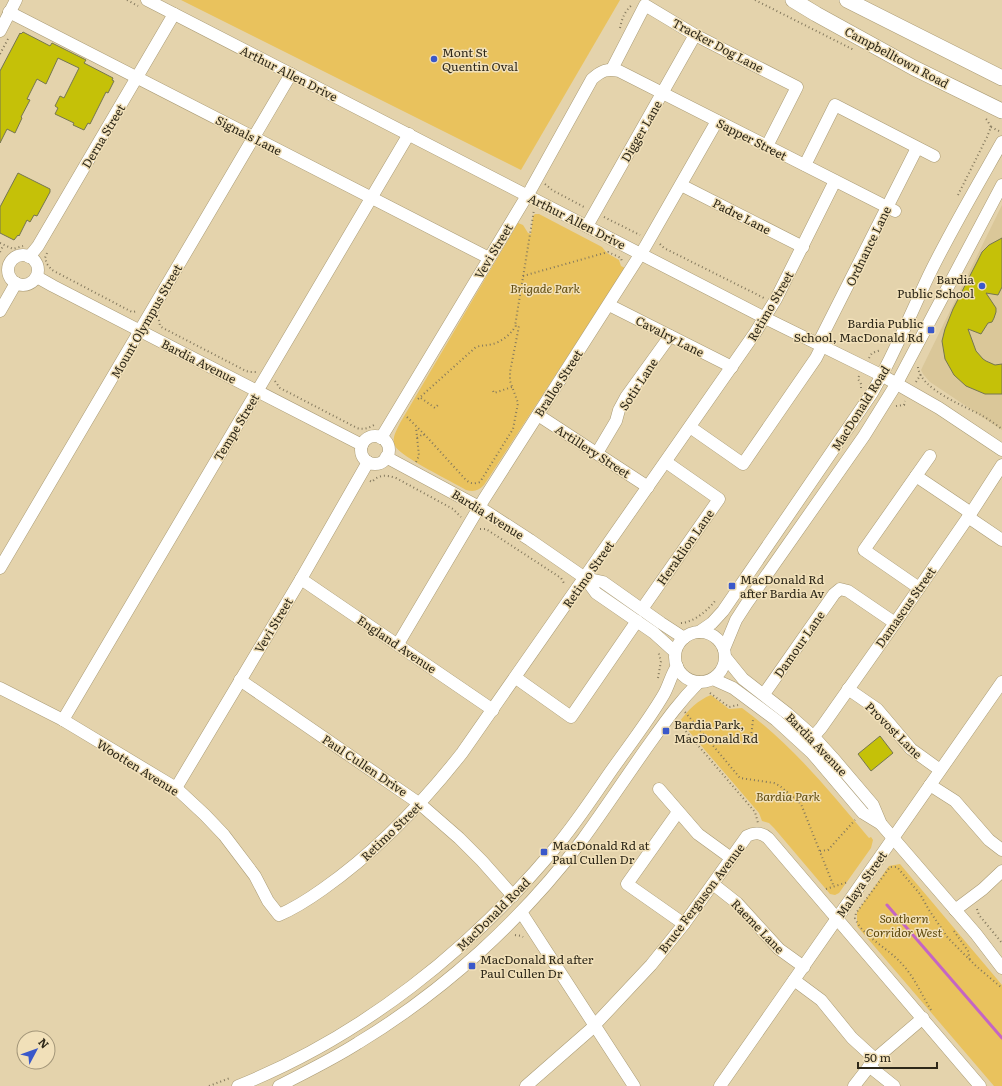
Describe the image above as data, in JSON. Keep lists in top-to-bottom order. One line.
{"streets":{"main road":["Campbelltown Road"],"street":["Tracker Dog Lane","Arthur Allen Drive","Digger Lane","Signals Lane","Derna Street","Sapper Street","Padre Lane","Ordnance Lane","Vevi Street","Retimo Street","Mount Olympus Street","Cavalry Lane","Bardia Avenue","Brallos Street","Sotir Lane","MacDonald Road","Tempe Street","Artillery Street","Heraklion Lane","Damascus Street","England Avenue","Damour Lane","Provost Lane","Paul Cullen Drive","Wootten Avenue","Malaya Street","Bruce Ferguson Avenue","Raeme Lane"]},"crossings":[["Tracker Dog Lane","Digger Lane"],["Tracker Dog Lane","Sapper Street"],["Tracker Dog Lane","Vevi Street"],["Arthur Allen Drive","Digger Lane"],["Arthur Allen Drive","Derna Street"],["Arthur Allen Drive","Ordnance Lane"],["Arthur Allen Drive","Vevi Street"],["Arthur Allen Drive","Retimo Street"],["Arthur Allen Drive","Mount Olympus Street"],["Arthur Allen Drive","Brallos Street"],["Arthur Allen Drive","MacDonald Road"],["Arthur Allen Drive","Tempe Street"],["Digger Lane","Sapper Street"],["Signals Lane","Derna Street"],["Signals Lane","Vevi Street"],["Signals Lane","Mount Olympus Street"],["Signals Lane","Tempe Street"],["Derna Street","Bardia Avenue"],["Sapper Street","Ordnance Lane"],["Sapper Street","Vevi Street"],["Sapper Street","Retimo Street"],["Sapper Street","Brallos Street"],["Padre Lane","Retimo Street"],["Padre Lane","Brallos Street"],["Ordnance Lane","Retimo Street"],["Vevi Street","Bardia Avenue"],["Vevi Street","England Avenue"],["Vevi Street","Paul Cullen Drive"],["Vevi Street","Wootten Avenue"],["Retimo Street","Cavalry Lane"],["Retimo Street","Bardia Avenue"],["Retimo Street","Artillery Street"],["Retimo Street","Heraklion Lane"],["Retimo Street","England Avenue"],["Retimo Street","Paul Cullen Drive"],["Retimo Street","Wootten Avenue"],["Mount Olympus Street","Bardia Avenue"],["Cavalry Lane","Brallos Street"],["Cavalry Lane","Sotir Lane"],["Bardia Avenue","Brallos Street"],["Bardia Avenue","MacDonald Road"],["Bardia Avenue","Tempe Street"],["Bardia Avenue","Heraklion Lane"],["Bardia Avenue","Damascus Street"],["Bardia Avenue","Damour Lane"],["Bardia Avenue","Malaya Street"],["Brallos Street","Artillery Street"],["Brallos Street","England Avenue"],["Sotir Lane","Artillery Street"],["MacDonald Road","Paul Cullen Drive"],["Tempe Street","Wootten Avenue"],["Damascus Street","Damour Lane"],["Damascus Street","Provost Lane"],["Provost Lane","Malaya Street"],["Malaya Street","Bruce Ferguson Avenue"],["Malaya Street","Raeme Lane"],["Bruce Ferguson Avenue","Raeme Lane"]],"parks":["Brigade Park","Bardia Park","Southern Corridor West"],"places":{"other":["Mont St Quentin Oval","Bardia Public School"],"transit":["Bardia Public School, MacDonald Rd","MacDonald Rd after Bardia Av","Bardia Park, MacDonald Rd","MacDonald Rd at Paul Cullen Dr","MacDonald Rd after Paul Cullen Dr"]},"scale_bar":"50 m","north":"top right"}
